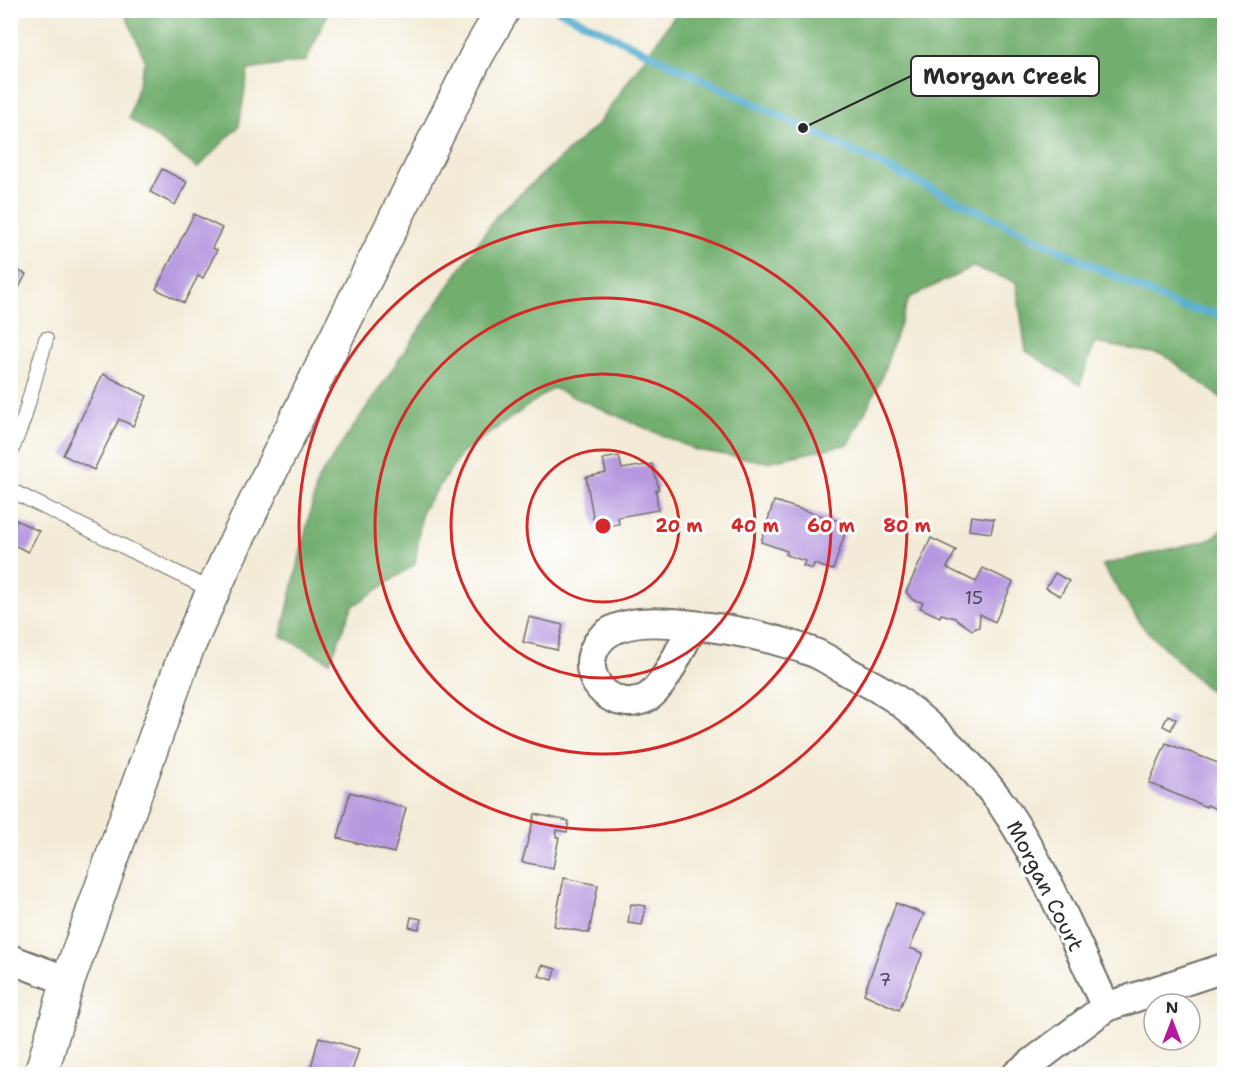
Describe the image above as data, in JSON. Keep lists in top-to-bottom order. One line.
{"streets":{"street":["Morgan Court"]},"places":["Morgan Creek"],"house_numbers":["15","7"],"north":"top","rings":["20 m","40 m","60 m","80 m"]}
